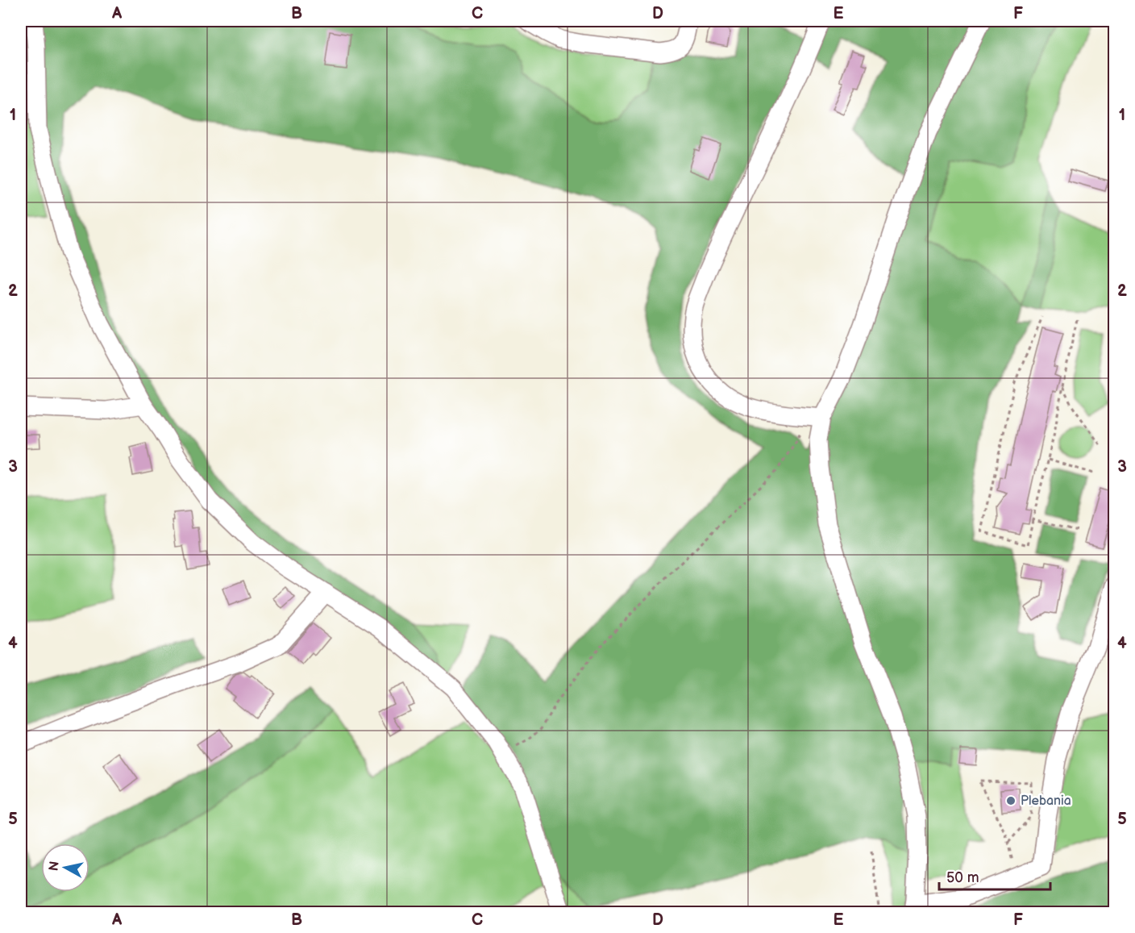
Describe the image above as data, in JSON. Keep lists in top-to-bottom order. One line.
{"places":["Plebania"],"scale_bar":"50 m","north":"left","grid":{"columns":["A","B","C","D","E","F"],"rows":["1","2","3","4","5"]}}
